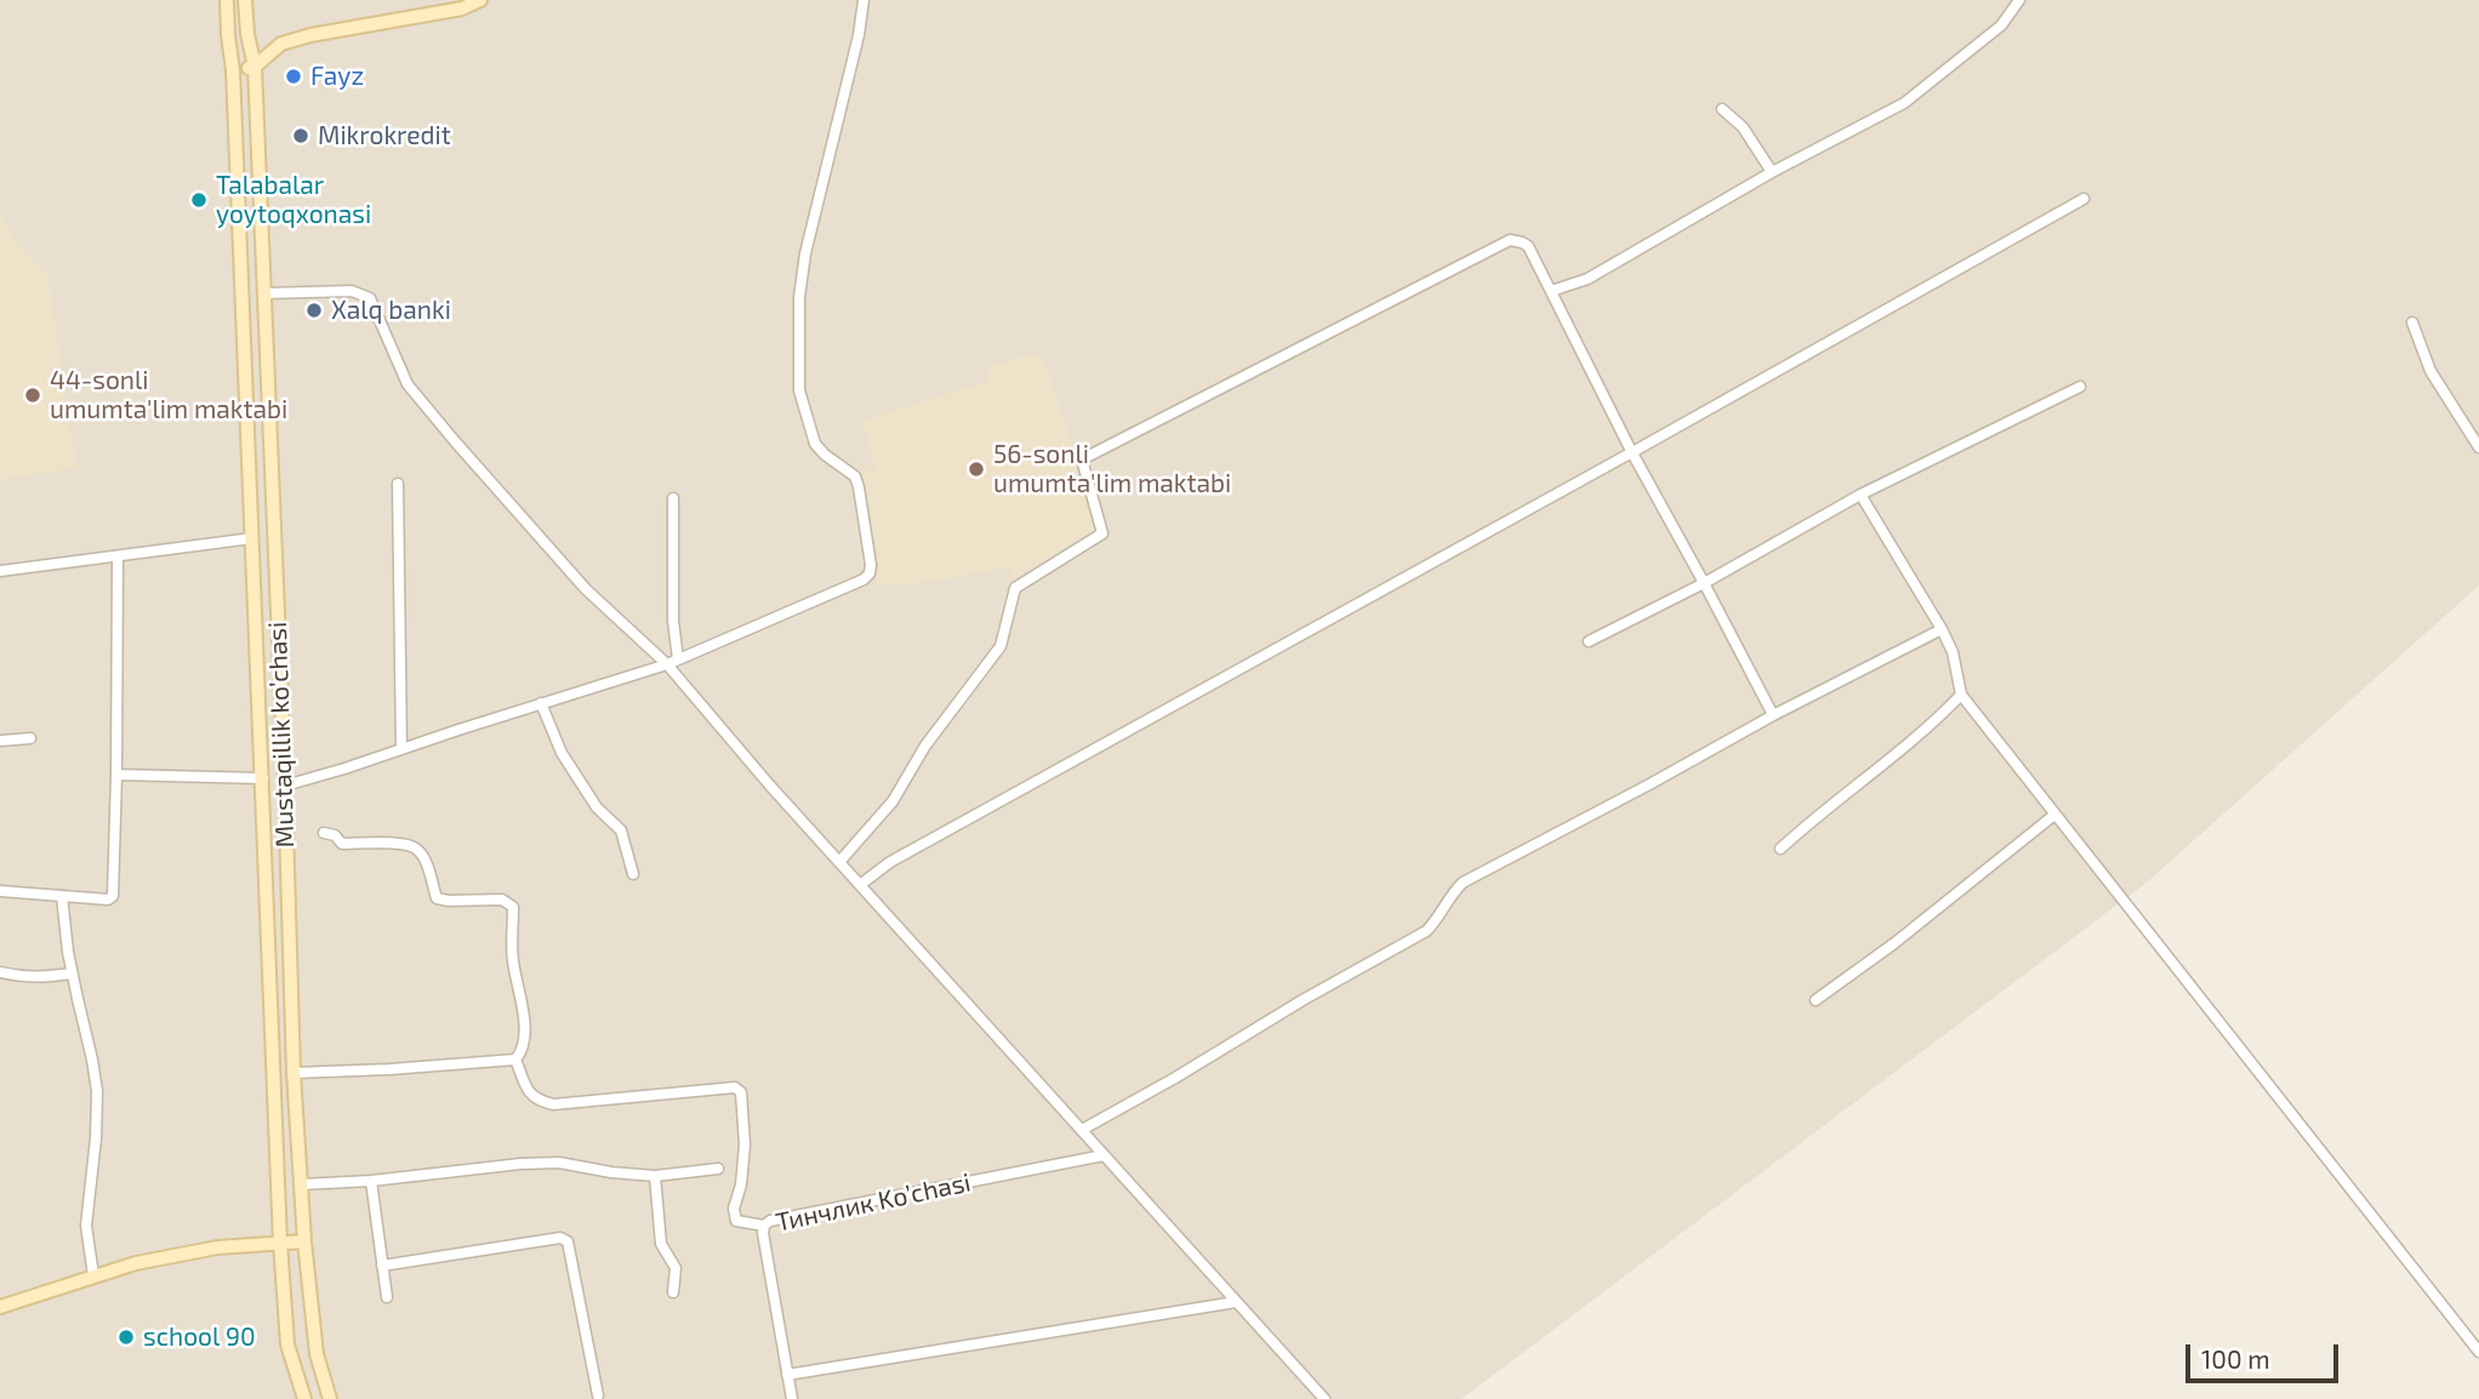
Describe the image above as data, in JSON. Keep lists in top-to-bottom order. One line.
{"streets":{"main road":["Mustaqillik ko’chasi"],"street":["Тинчлик Ko’chasi"]},"places":["Fayz","Mikrokredit","Talabalar yoytoqxonasi","Xalq banki","44-sonli umumta'lim maktabi","56-sonli umumta'lim maktabi","school 90"],"scale_bar":"100 m"}
